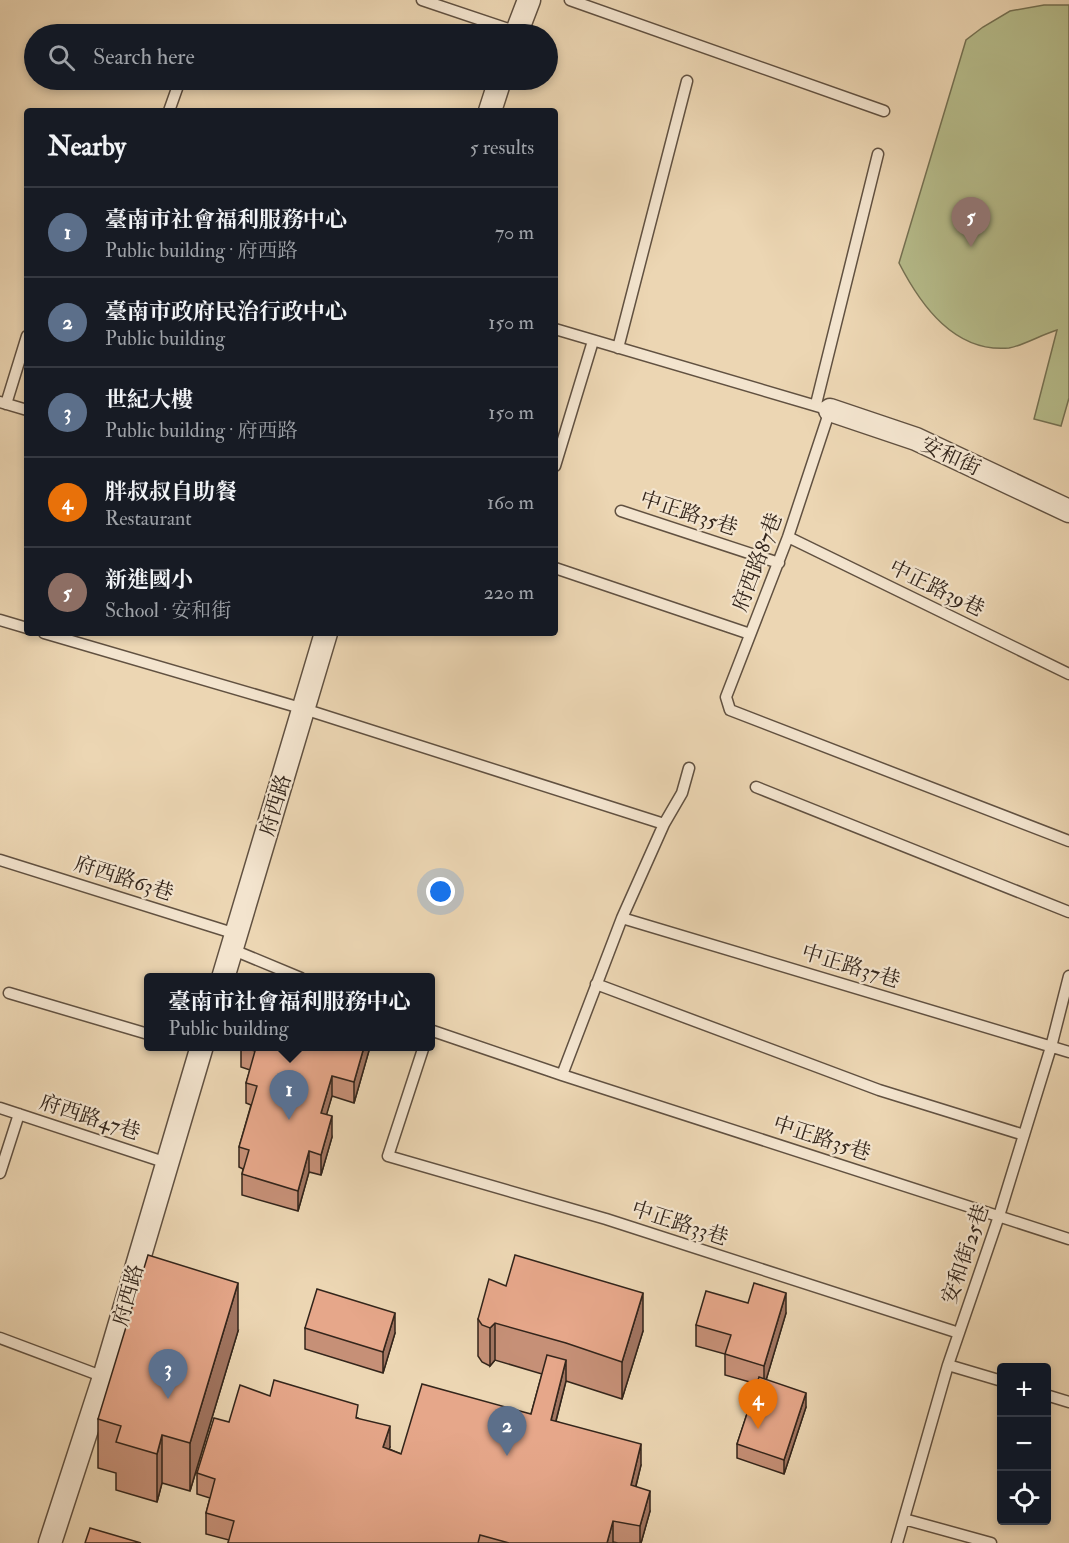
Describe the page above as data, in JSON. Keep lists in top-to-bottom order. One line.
{"streets":{"street":["安和街","府西路"],"lane":["中正路35巷","府西路87巷","中正路39巷","府西路63巷","中正路37巷","府西路47巷","中正路33巷","安和街25巷"]},"crossings":[["安和街","府西路87巷"],["中正路35巷","府西路87巷"],["中正路35巷","安和街25巷"],["府西路87巷","中正路39巷"],["府西路","府西路63巷"],["府西路","府西路47巷"],["中正路37巷","安和街25巷"],["中正路33巷","安和街25巷"]],"page":{"search":"Search here","heading":["Nearby","5 results"],"list":[{"mark":"1","name":"臺南市社會福利服務中心","note":"Public building · 府西路","value":"70 m"},{"mark":"2","name":"臺南市政府民治行政中心","note":"Public building","value":"150 m"},{"mark":"3","name":"世紀大樓","note":"Public building · 府西路","value":"150 m"},{"mark":"4","name":"胖叔叔自助餐","note":"Restaurant","value":"160 m"},{"mark":"5","name":"新進國小","note":"School · 安和街","value":"220 m"}],"pins":["5","1","3","4","2"],"popup":["臺南市社會福利服務中心","Public building"],"map_buttons":["+","−"]}}
